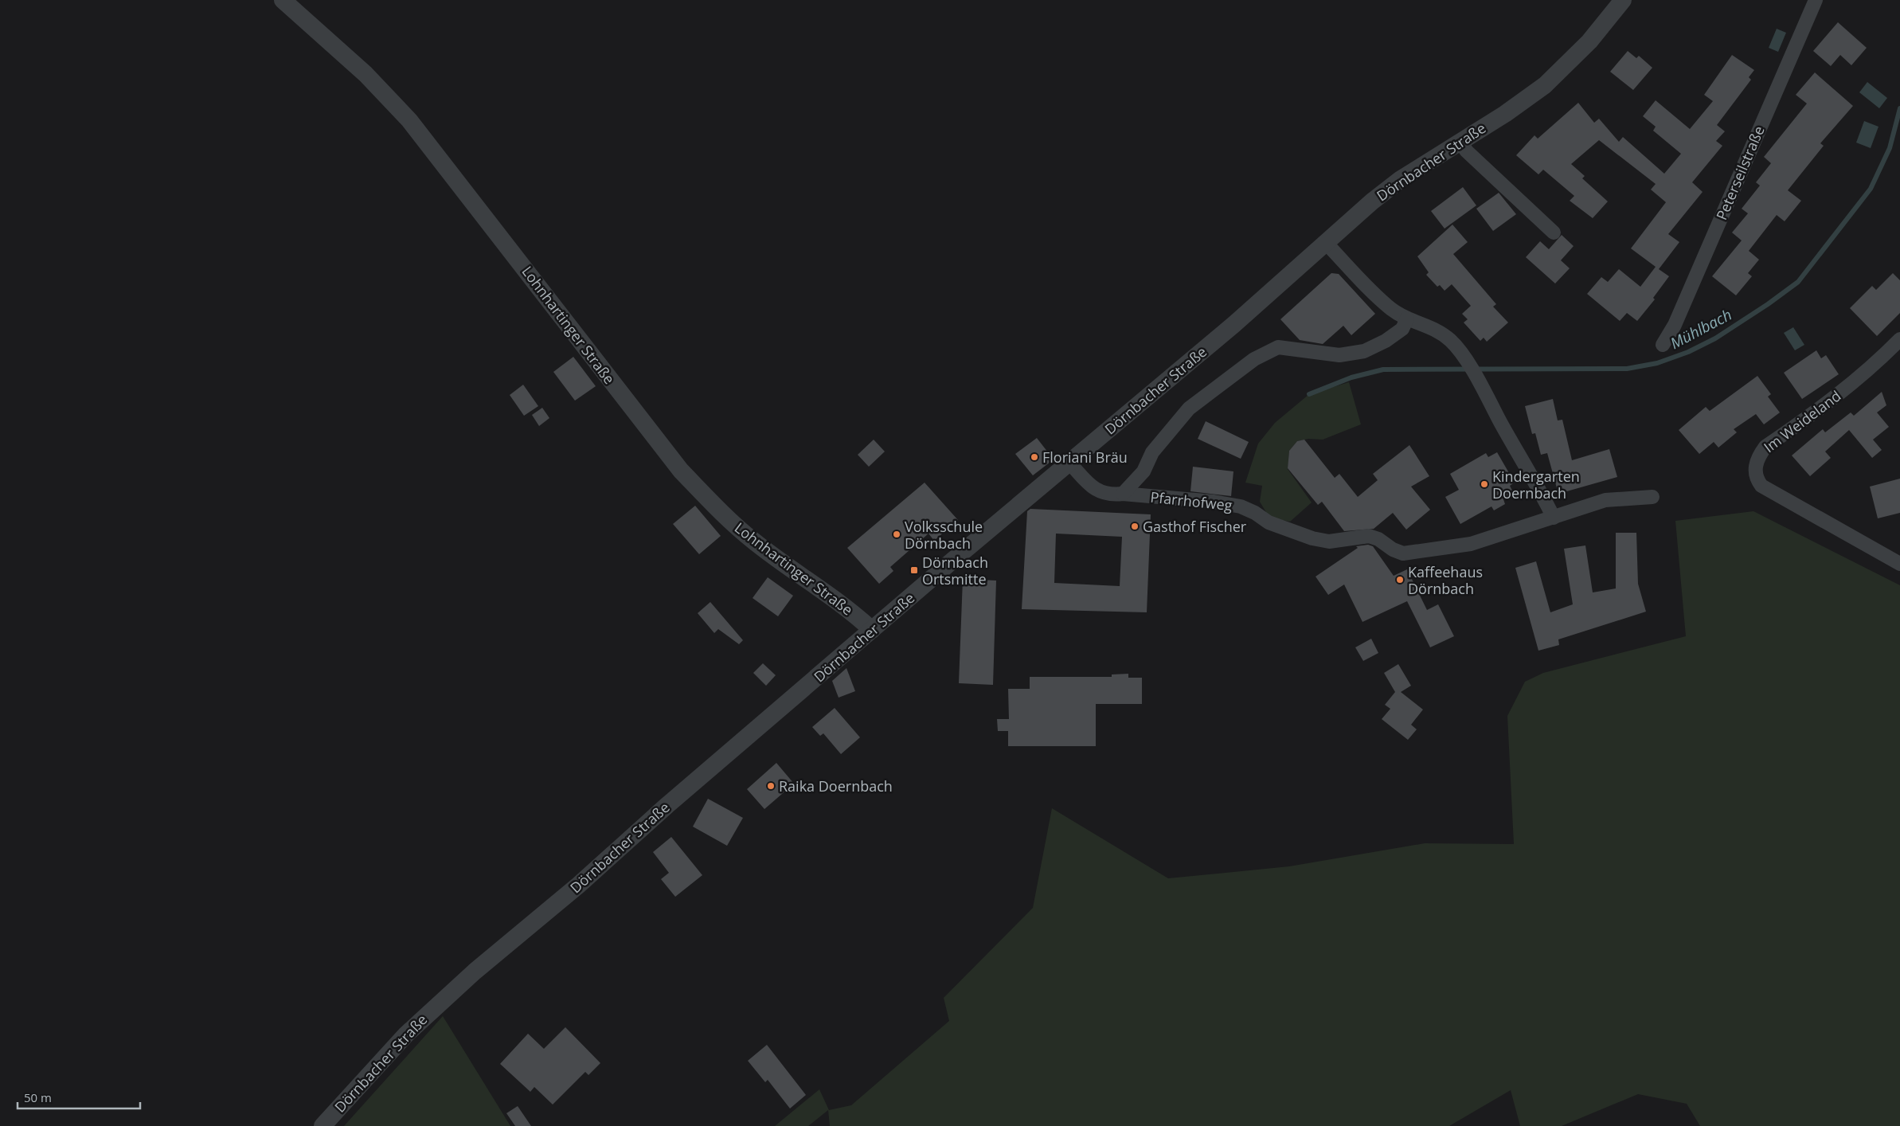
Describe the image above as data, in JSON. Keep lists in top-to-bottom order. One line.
{"streets":{"street":["Dörnbacher Straße","Peterseilstraße","Lohnhartinger Straße","Im Weideland","Pfarrhofweg"]},"crossings":[["Dörnbacher Straße","Lohnhartinger Straße"],["Dörnbacher Straße","Pfarrhofweg"]],"water":["Mühlbach"],"places":{"other":["Floriani Bräu","Kindergarten Doernbach","Gasthof Fischer","Volksschule Dörnbach","Kaffeehaus Dörnbach","Raika Doernbach"],"transit":["Dörnbach Ortsmitte"]},"scale_bar":"50 m"}
